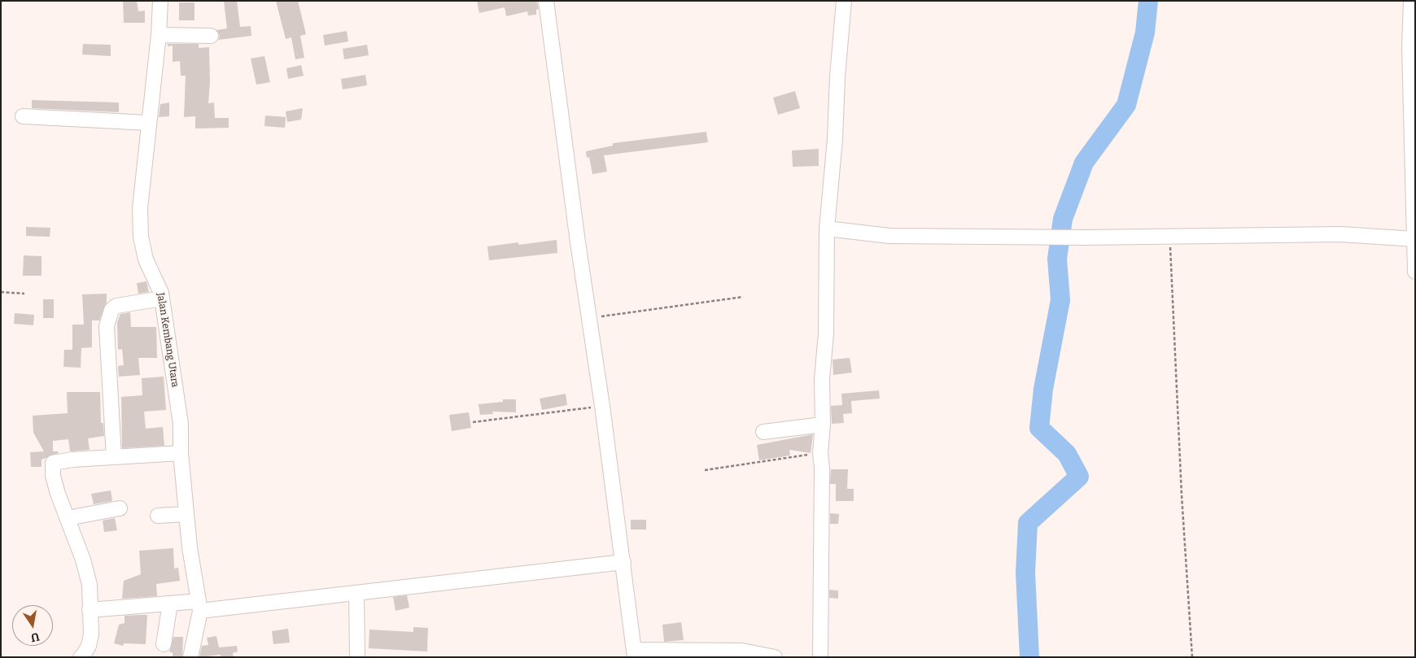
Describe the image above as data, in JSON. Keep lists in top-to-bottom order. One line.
{"streets":{"street":["Jalan Kembang Utara"]},"north":"bottom"}
